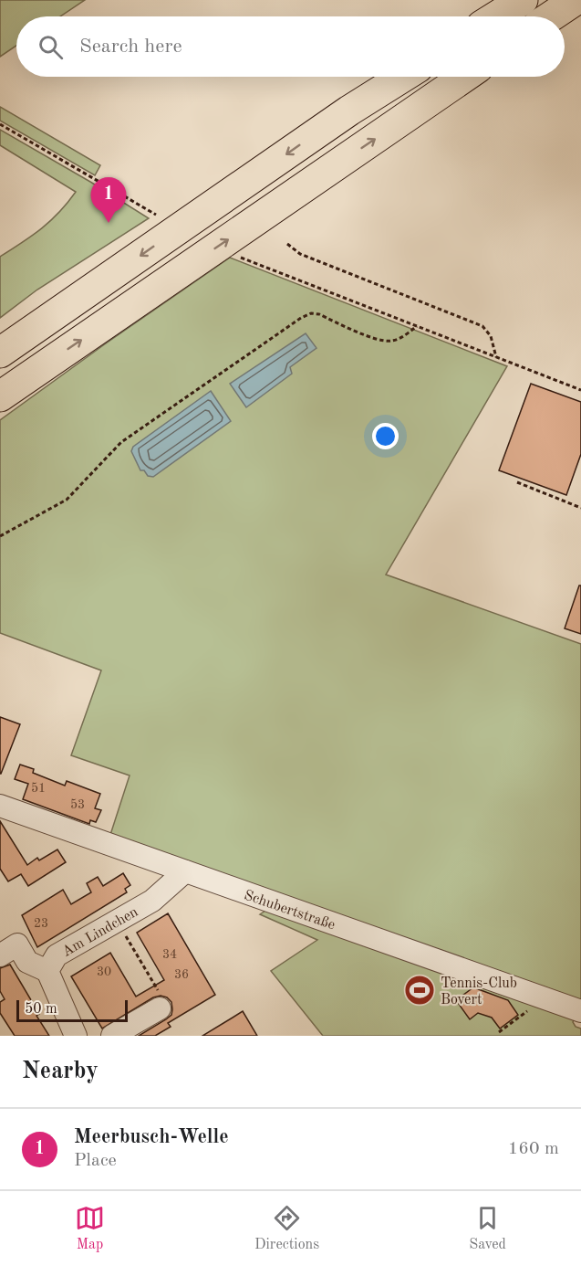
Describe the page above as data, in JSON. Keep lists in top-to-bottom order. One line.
{"streets":{"street":["Schubertstraße","Am Lindchen"]},"crossings":[["Schubertstraße","Am Lindchen"]],"places":{"sports":["Tennis-Club Bovert"]},"house_numbers":["51","53","23","34","30","36"],"scale_bar":"50 m","page":{"search":"Search here","pins":"1","scale":"50 m","heading":"Nearby","list":[{"mark":"1","name":"Meerbusch-Welle","note":"Place","value":"160 m"}],"nav":["Map","Directions","Saved"]}}
